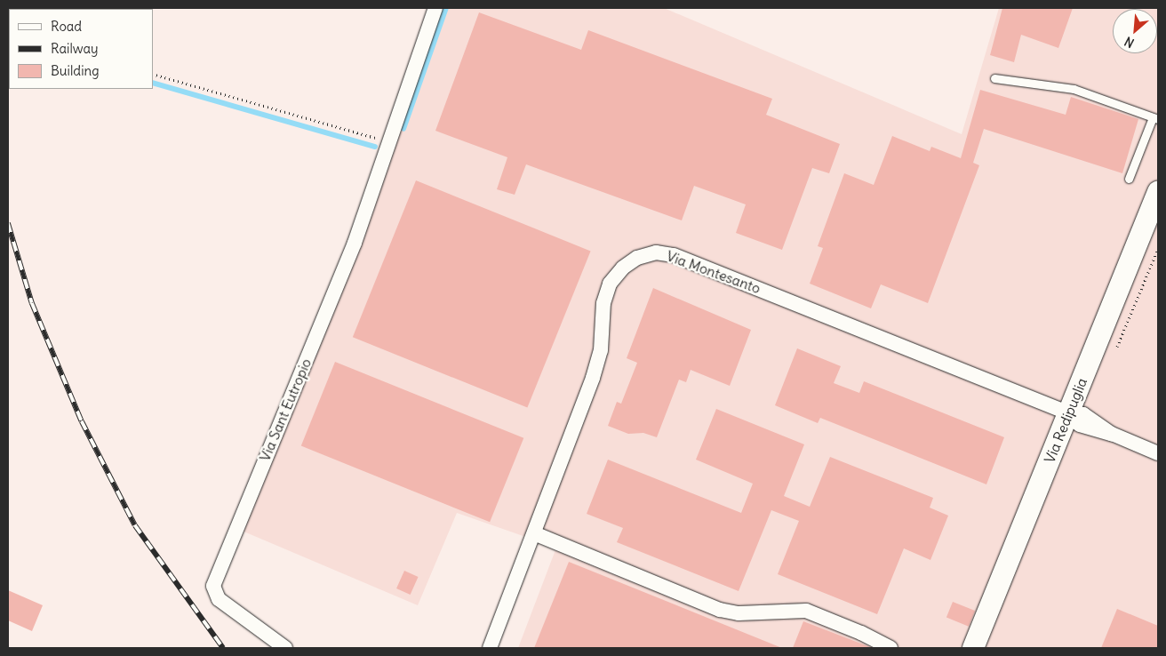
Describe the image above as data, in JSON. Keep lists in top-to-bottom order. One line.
{"streets":{"street":["Via Montesanto","Via Sant Eutropio","Via Redipuglia"]},"crossings":[["Via Montesanto","Via Redipuglia"]],"legend":["Road","Railway","Building"],"north":"bottom left"}
